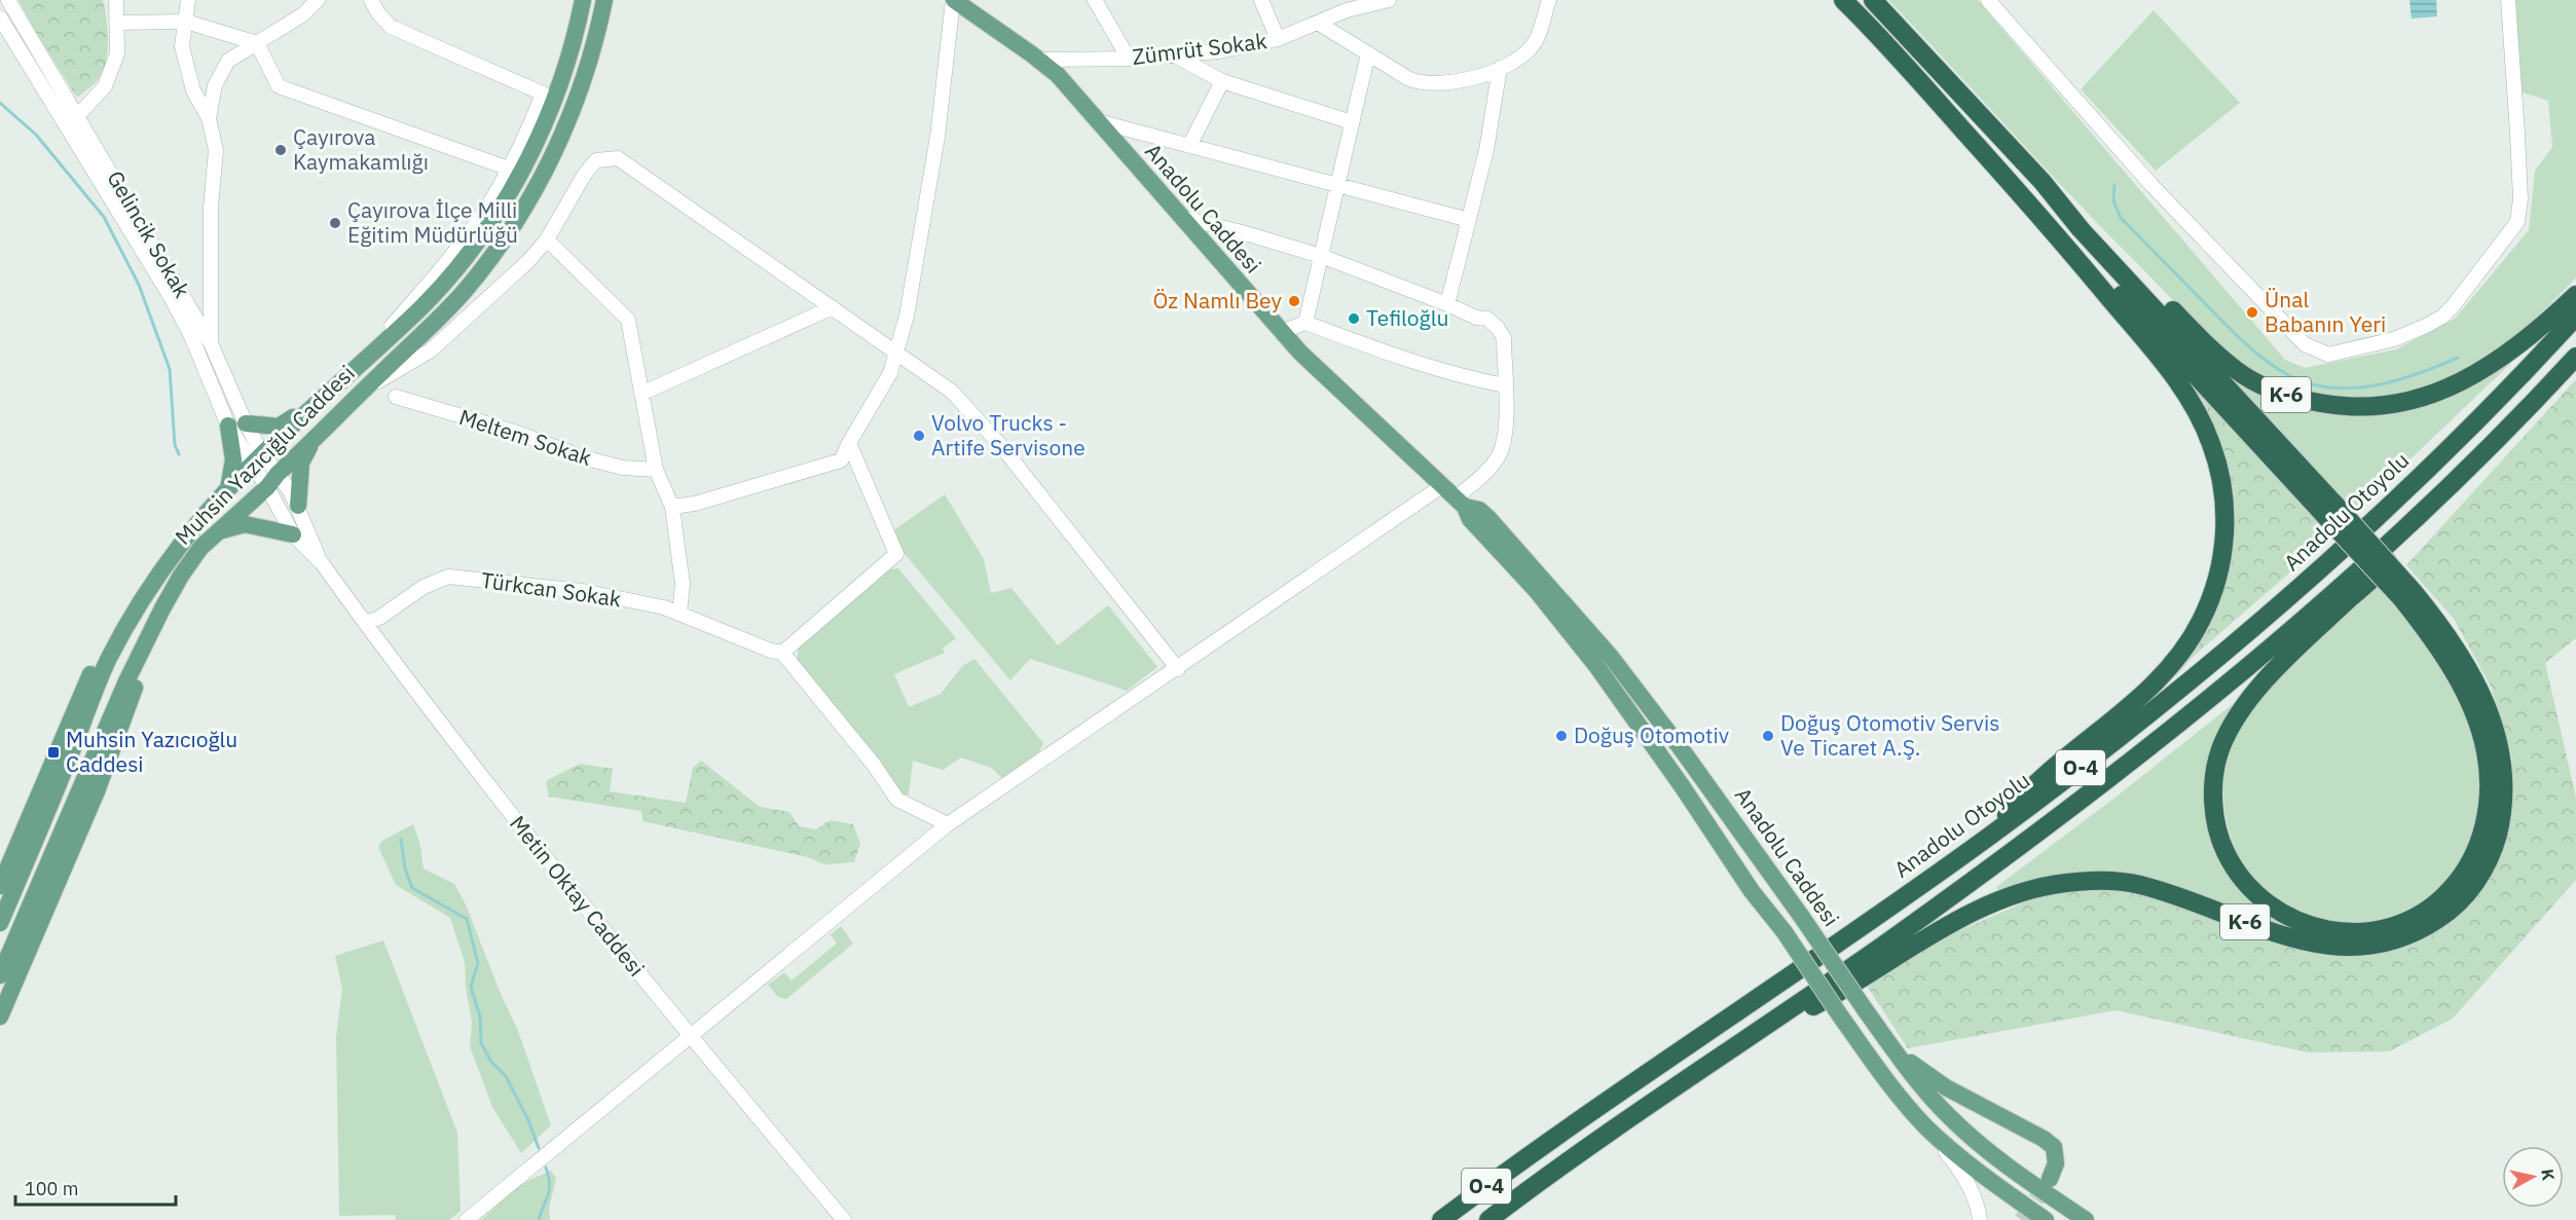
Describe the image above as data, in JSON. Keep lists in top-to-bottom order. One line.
{"streets":{"highway":["K-6","Anadolu Otoyolu","O-4"],"main road":["Anadolu Caddesi","Muhsin Yazıcığlu Caddesi"],"street":["Zümrüt Sokak","Gelincik Sokak","Meltem Sokak","Türkcan Sokak","Metin Oktay Caddesi"]},"crossings":[["Zümrüt Sokak","Anadolu Caddesi"],["Gelincik Sokak","Muhsin Yazıcığlu Caddesi"],["Gelincik Sokak","Metin Oktay Caddesi"],["K-6","O-4"],["Muhsin Yazıcığlu Caddesi","Metin Oktay Caddesi"],["Türkcan Sokak","Metin Oktay Caddesi"]],"places":{"other":["Çayırova Kaymakamlığı","Çayırova İlçe Milli Eğitim Müdürlüğü","Öz Namlı Bey","Ünal Babanın Yeri","Tefiloğlu","Volvo Trucks - Artife Servisone","Doğuş Otomotiv","Doğuş Otomotiv Servis Ve Ticaret A.Ş."],"transit":["Muhsin Yazıcıoğlu Caddesi"]},"scale_bar":"100 m","north":"right"}
